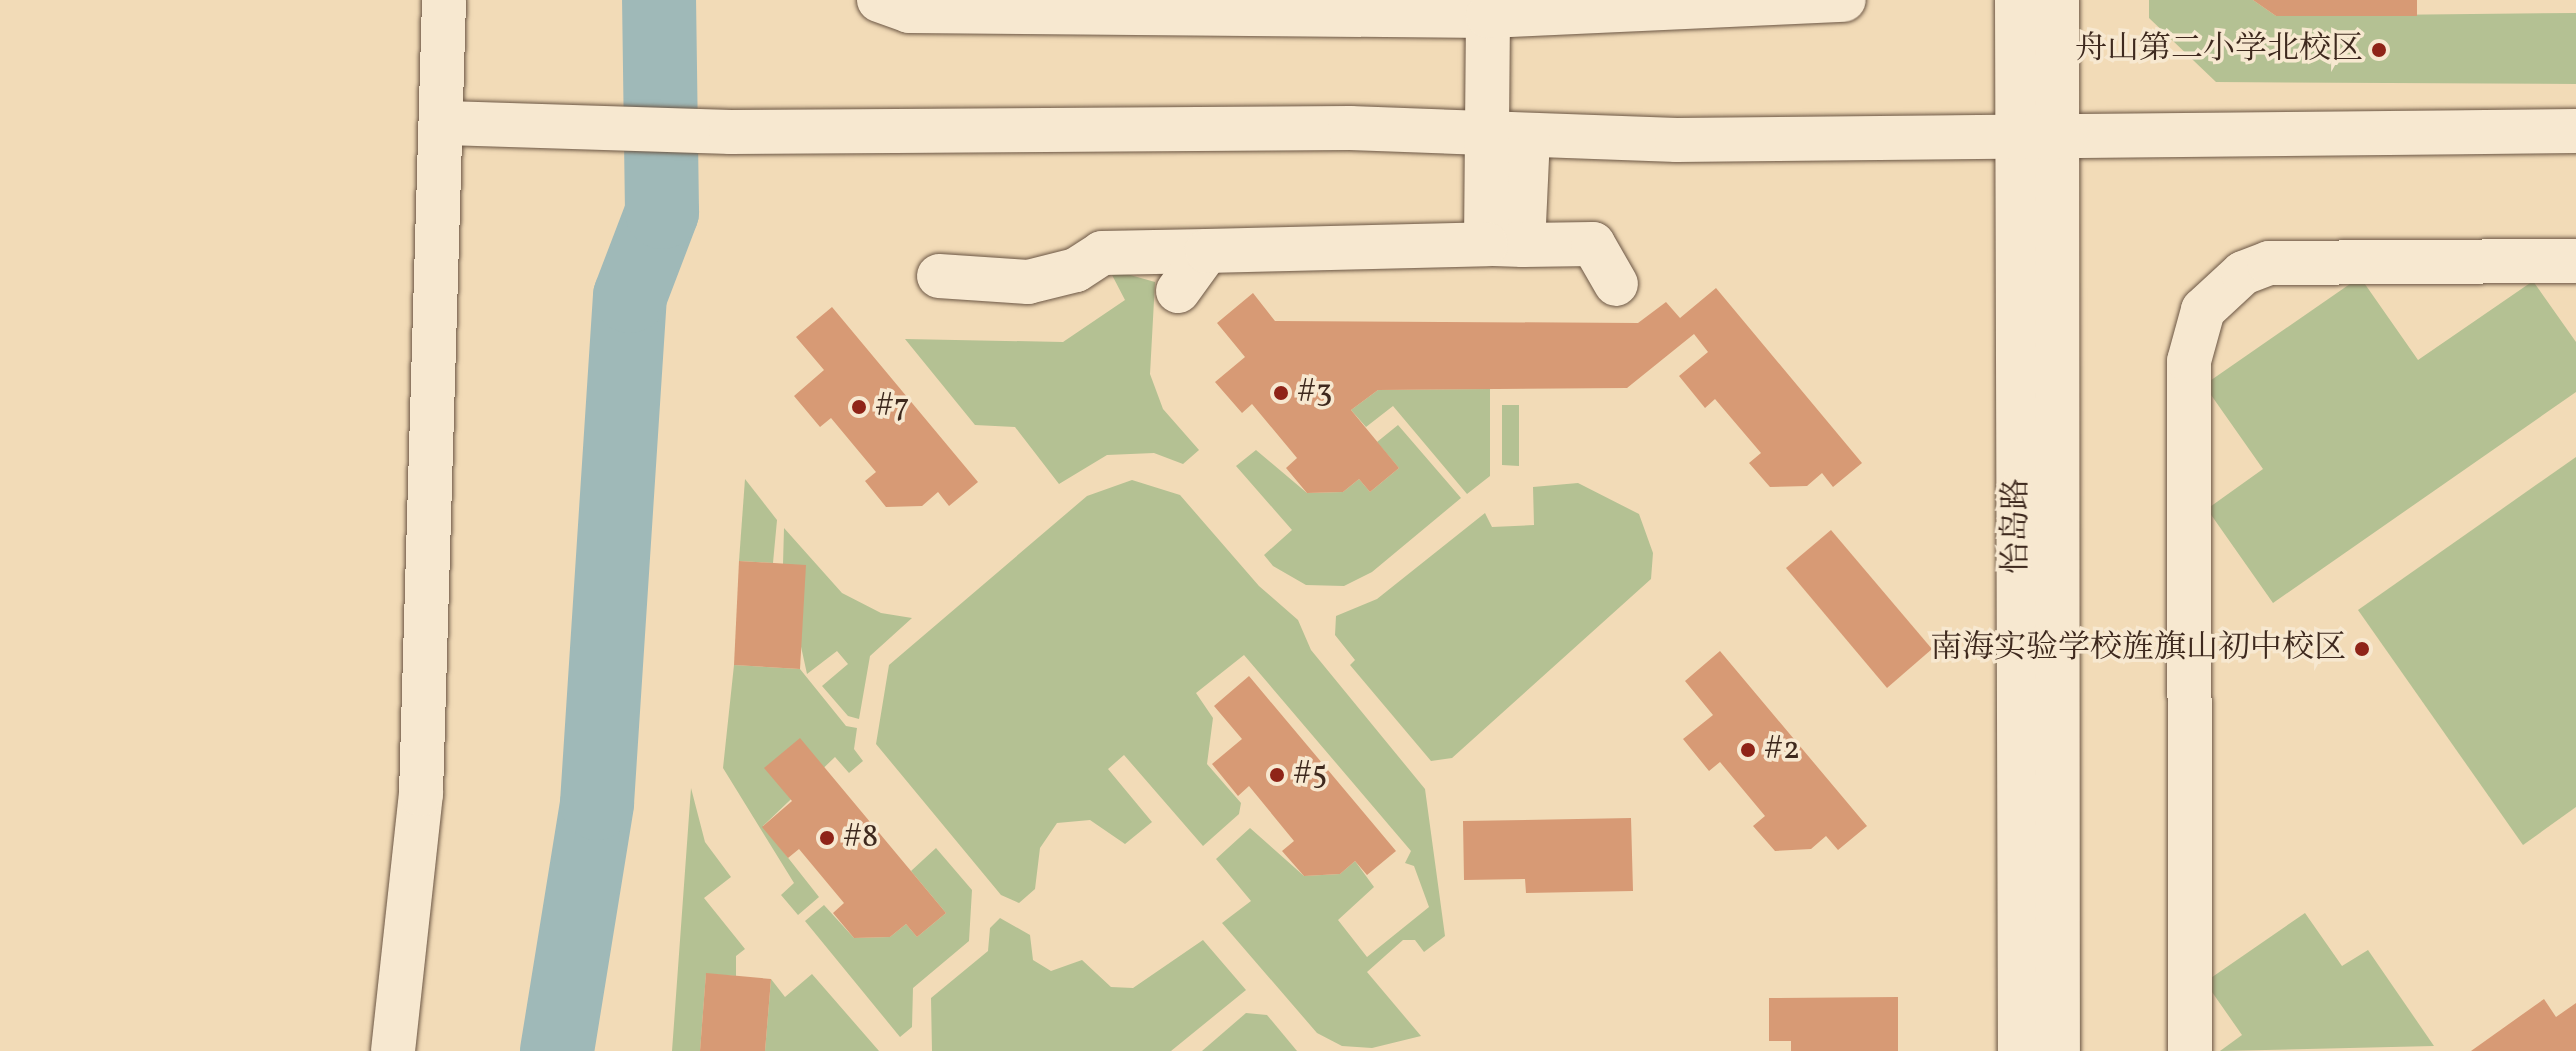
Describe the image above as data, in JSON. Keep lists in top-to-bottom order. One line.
{"streets":{"street":["怡岛路"]},"places":["舟山第二小学北校区","#3","#7","南海实验学校旌旗山初中校区","#2","#5","#8"]}
